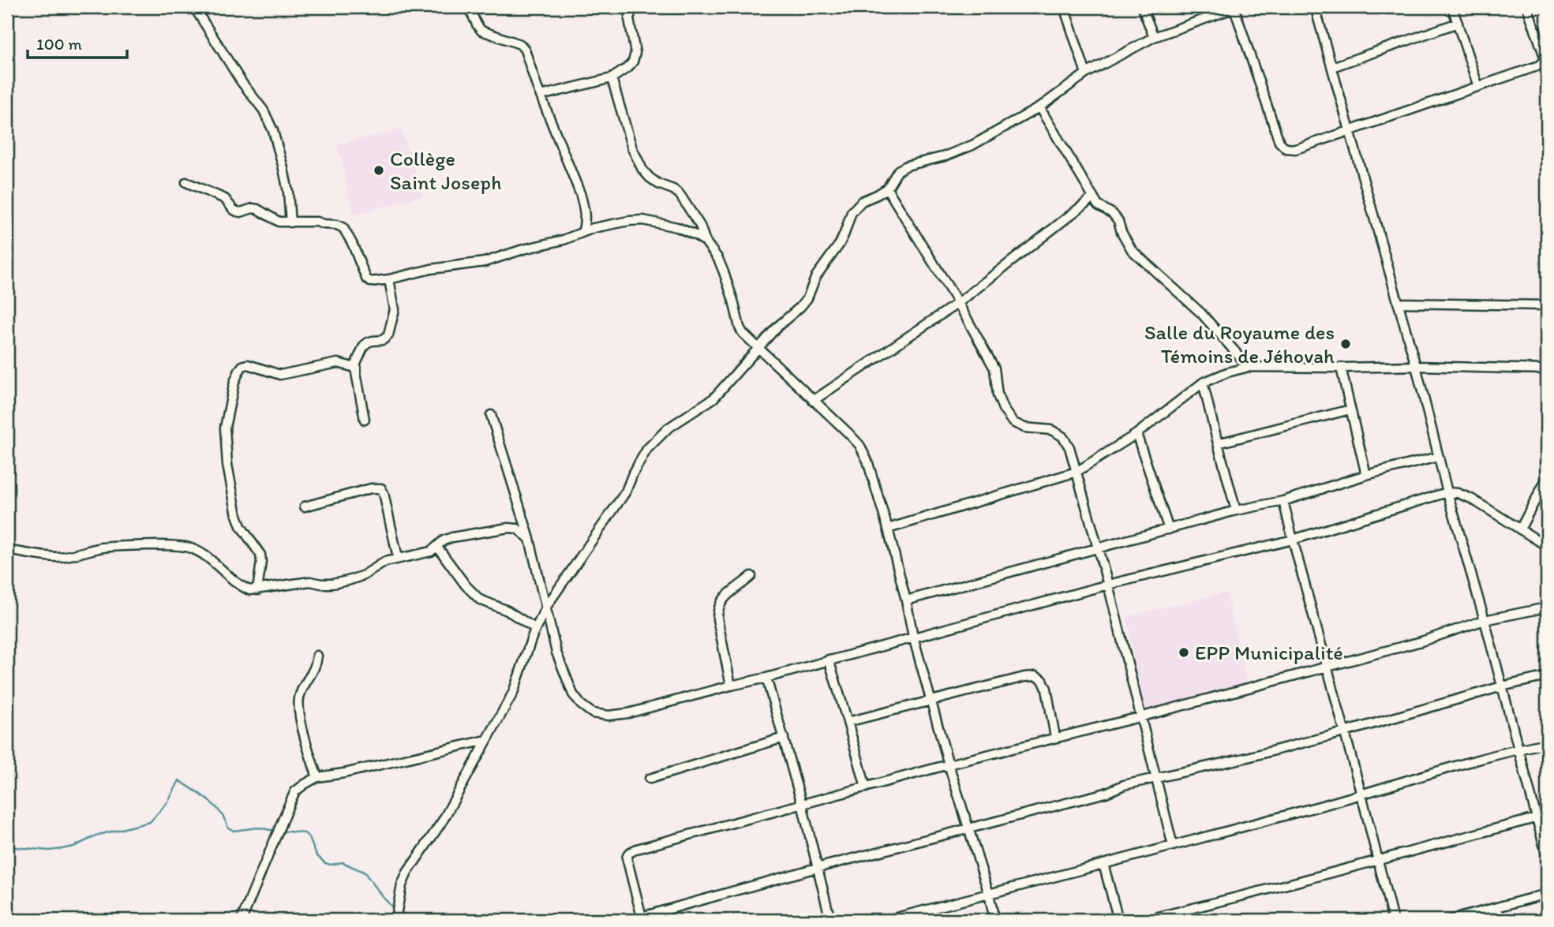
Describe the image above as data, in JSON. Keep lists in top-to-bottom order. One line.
{"places":["Collège Saint Joseph","Salle du Royaume des Témoins de Jéhovah","EPP Municipalité"],"scale_bar":"100 m"}
